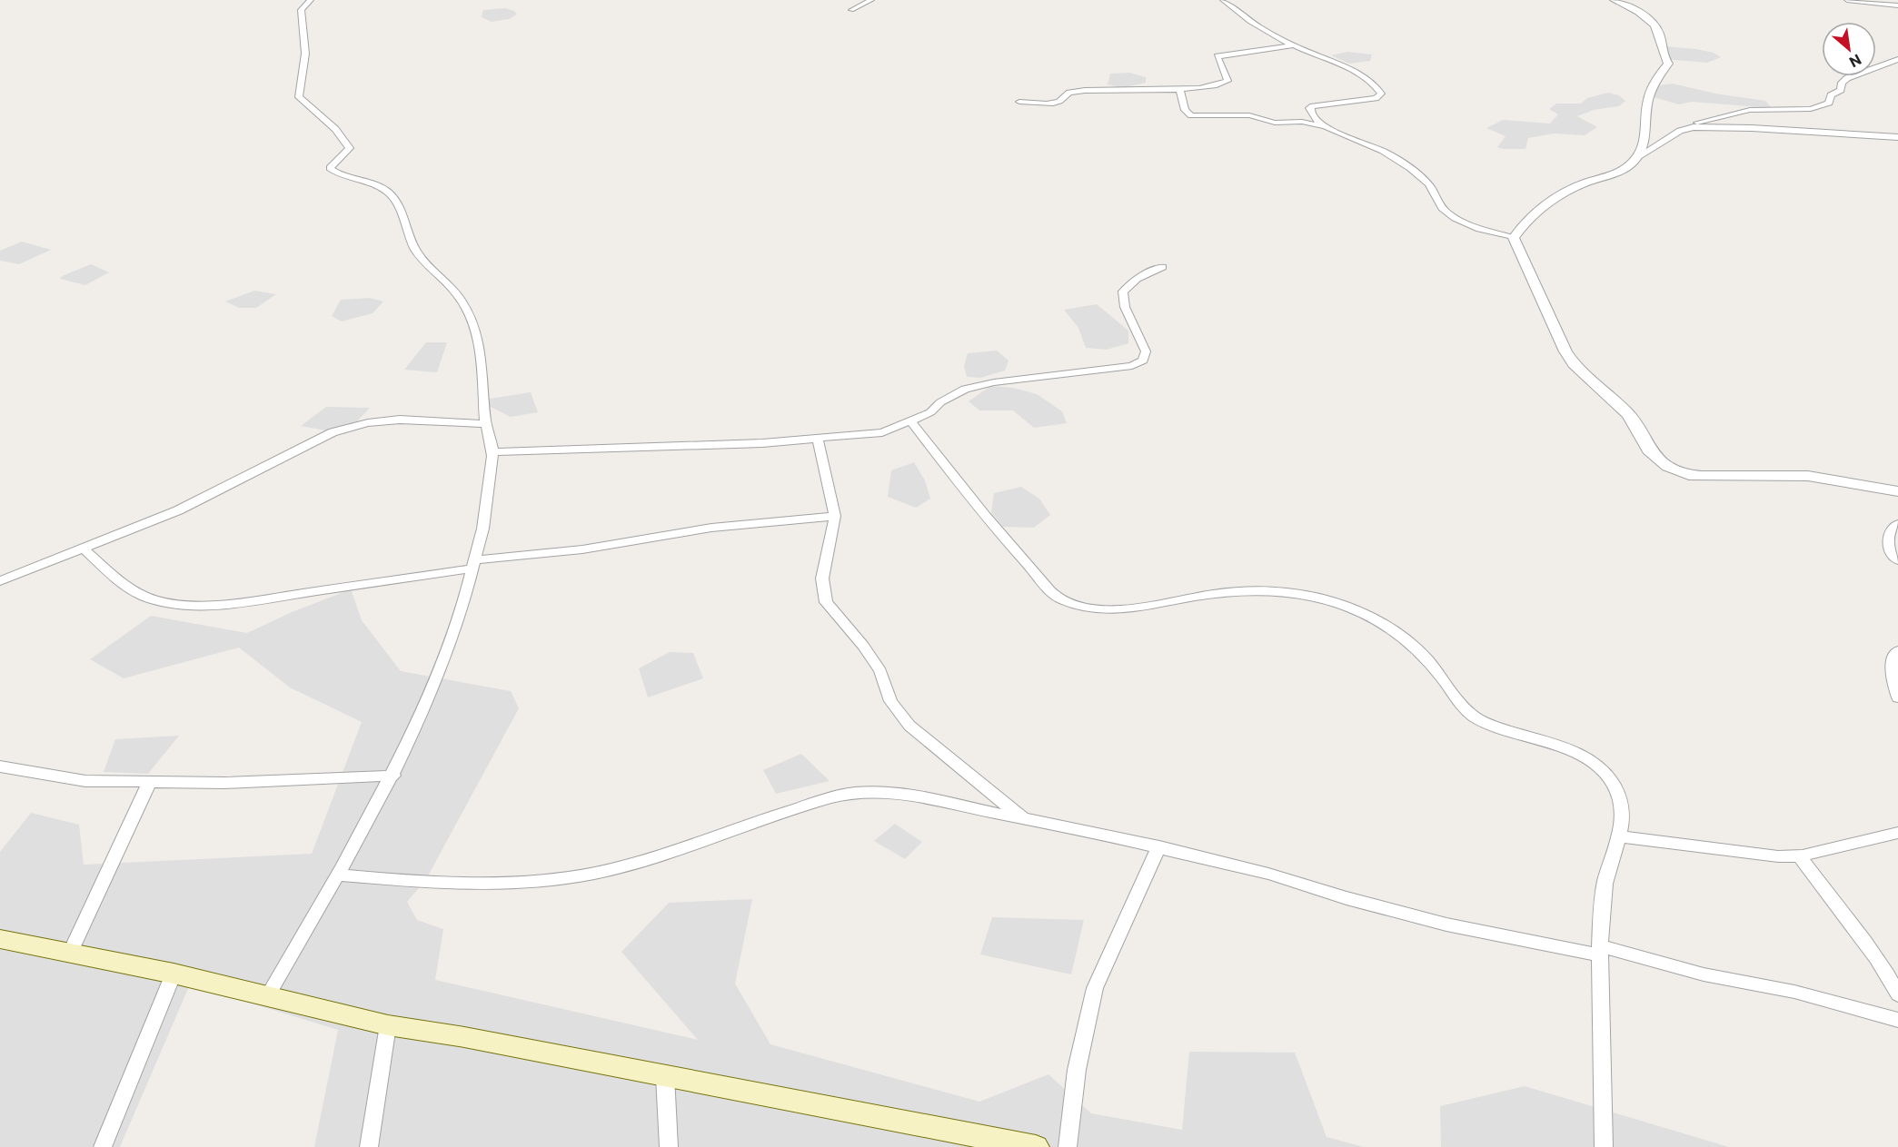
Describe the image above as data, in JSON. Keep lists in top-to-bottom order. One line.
{"north":"bottom right"}
